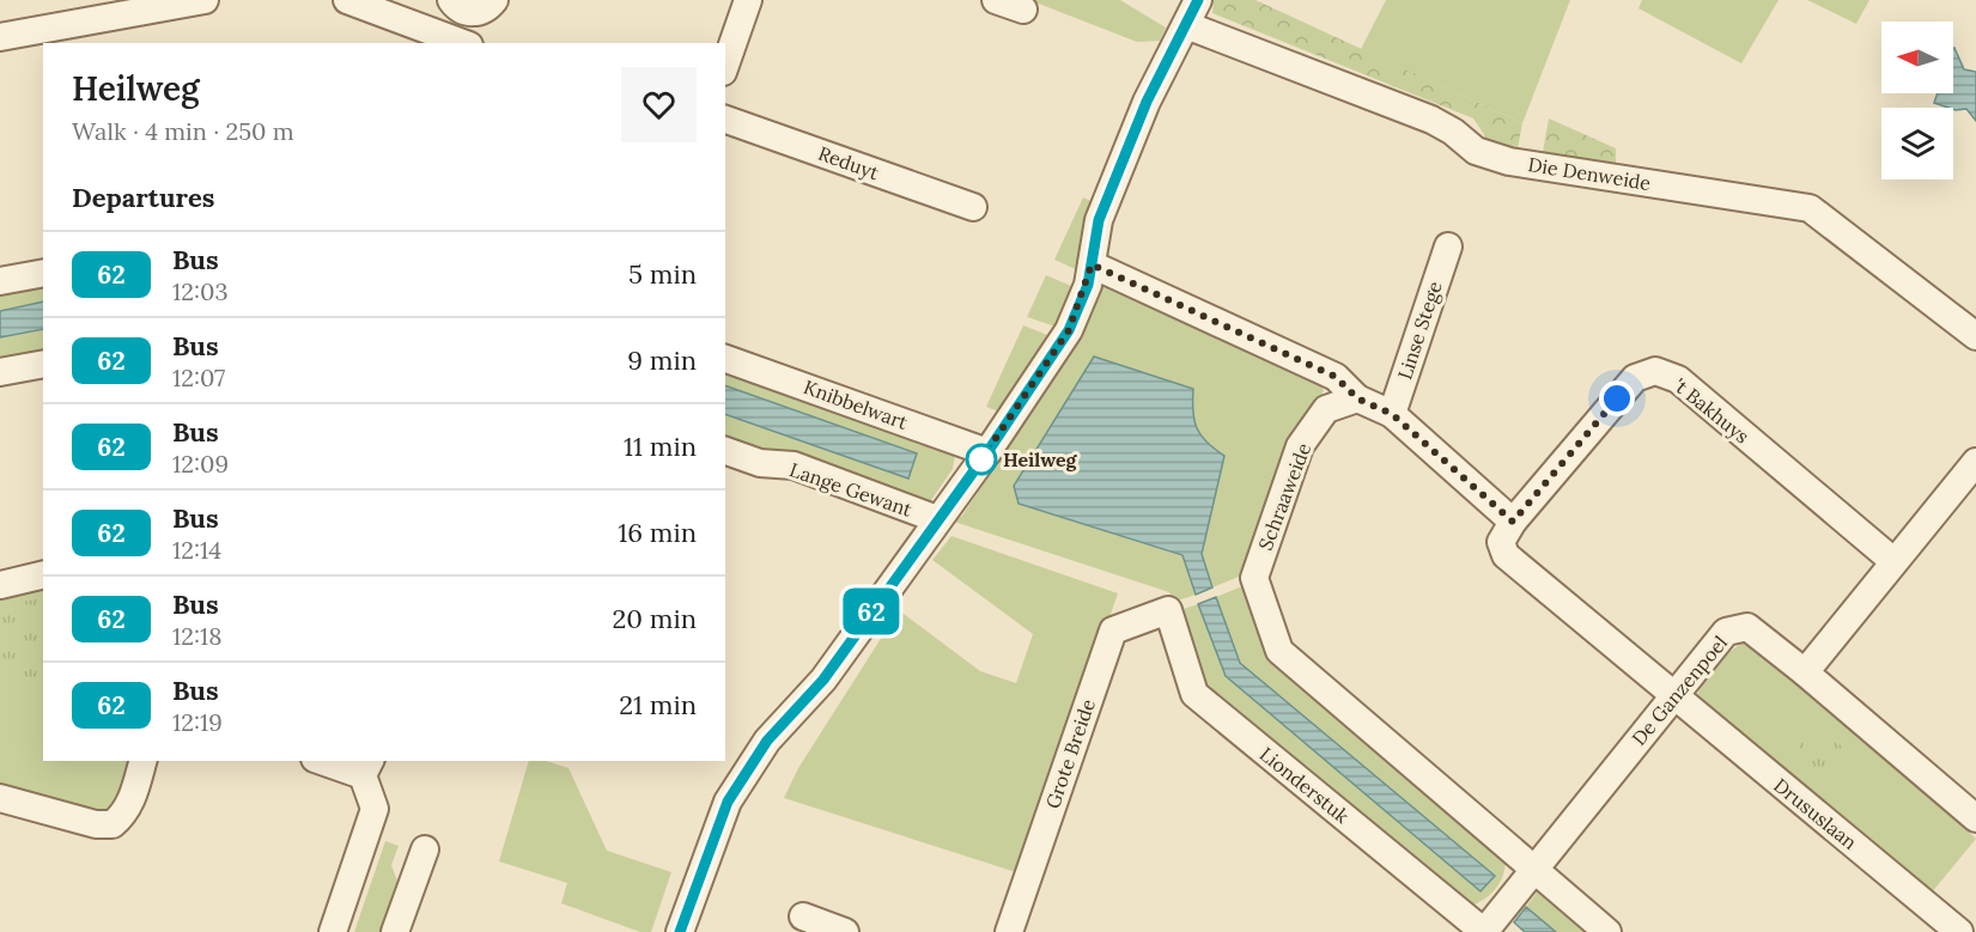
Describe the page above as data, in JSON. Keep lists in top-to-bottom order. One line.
{"streets":{"street":["Reduyt","Die Denweide","Linse Stege","Knibbelwart","'t Bakhuys","Lange Gewant","Schraaweide","De Ganzenpoel","Grote Breide","Lionderstuk","Drususlaan"]},"crossings":[["Schraaweide","De Ganzenpoel"],["De Ganzenpoel","Lionderstuk"],["De Ganzenpoel","Drususlaan"],["Grote Breide","Lionderstuk"]],"places":["Heilweg"],"lines":["bus line 62"],"north":"left","page":{"on_map":"62","heading":[["Heilweg","Walk · 4 min · 250 m"],"Departures"],"list":[{"mark":"62","name":"Bus","note":"12:03","value":"5 min"},{"mark":"62","name":"Bus","note":"12:07","value":"9 min"},{"mark":"62","name":"Bus","note":"12:09","value":"11 min"},{"mark":"62","name":"Bus","note":"12:14","value":"16 min"},{"mark":"62","name":"Bus","note":"12:18","value":"20 min"},{"mark":"62","name":"Bus","note":"12:19","value":"21 min"}]}}
